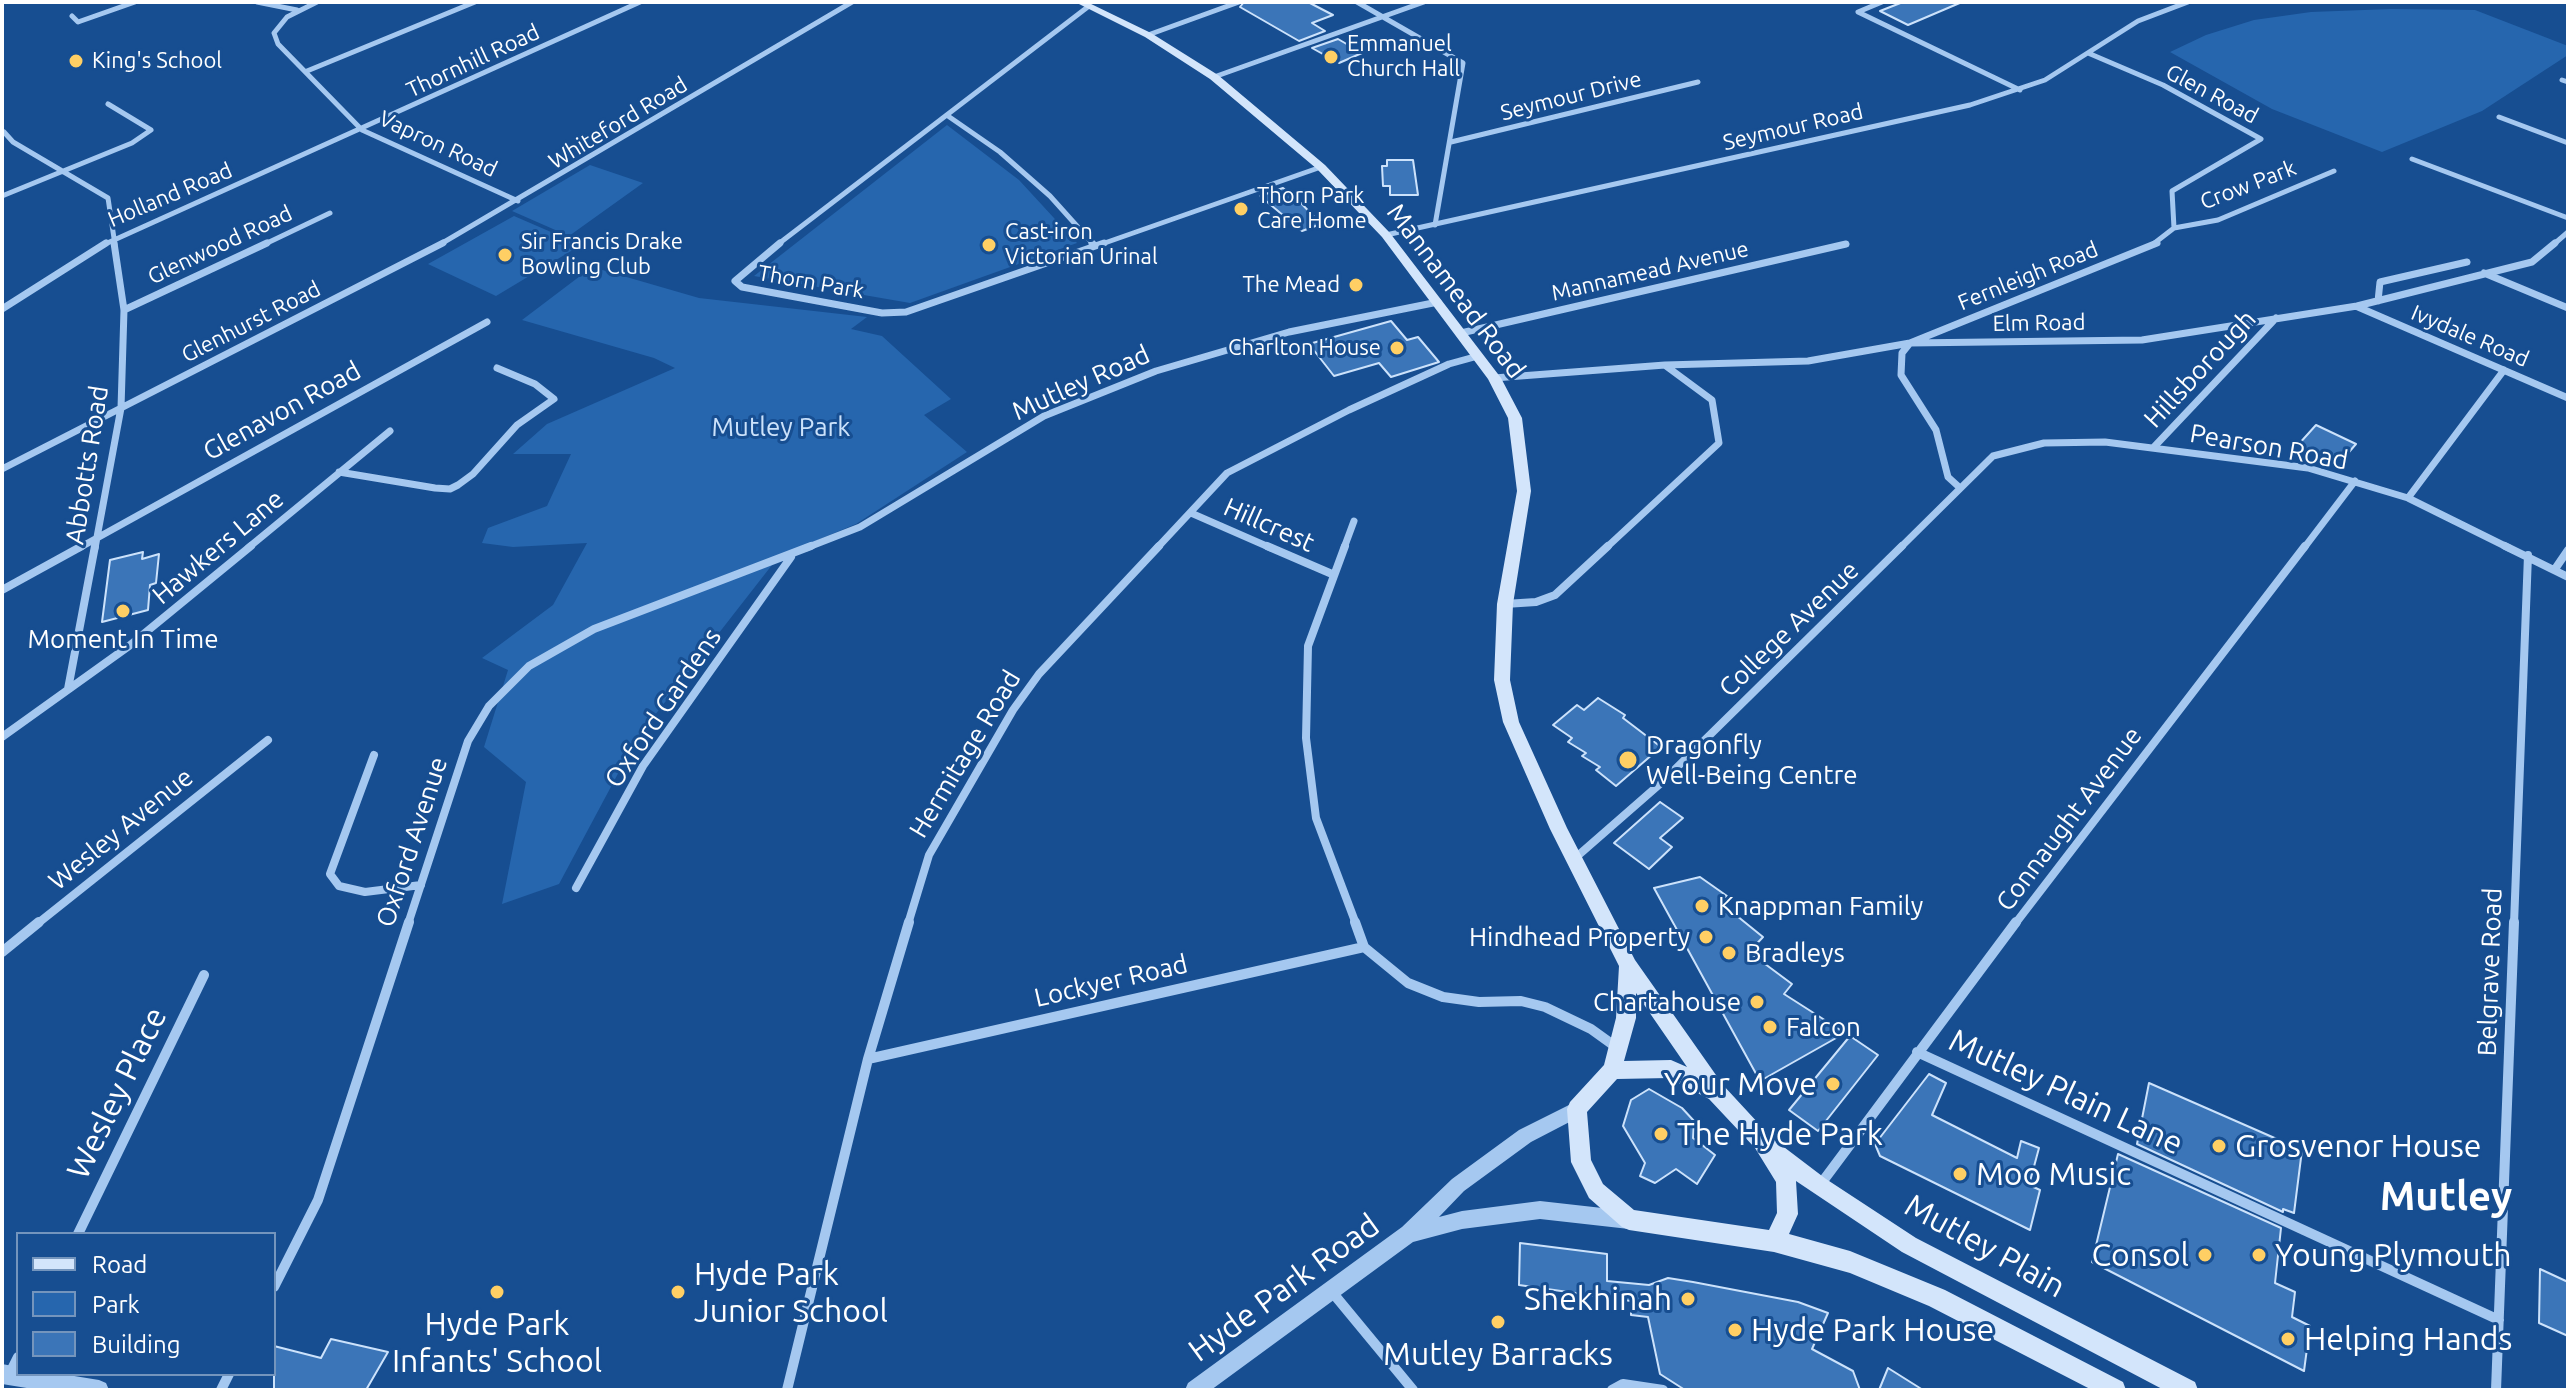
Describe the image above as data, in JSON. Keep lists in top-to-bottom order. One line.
{"streets":{"main road":["Mannamead Road","Mutley Plain"],"street":["Thornhill Road","Glen Road","Seymour Drive","Whiteford Road","Seymour Road","Vapron Road","Crow Park","Holland Road","Glenwood Road","Mannamead Avenue","Fernleigh Road","Thorn Park","Glenhurst Road","Elm Road","Ivydale Road","Hillsborough","Mutley Road","Glenavon Road","Pearson Road","Abbotts Road","Hillcrest","Hawkers Lane","College Avenue","Oxford Gardens","Hermitage Road","Connaught Avenue","Wesley Avenue","Oxford Avenue","Belgrave Road","Lockyer Road","Mutley Plain Lane","Wesley Place","Hyde Park Road"]},"crossings":[["Thornhill Road","Vapron Road"],["Thornhill Road","Holland Road"],["Glen Road","Seymour Road"],["Glen Road","Crow Park"],["Glen Road","Fernleigh Road"],["Whiteford Road","Vapron Road"],["Whiteford Road","Glenhurst Road"],["Seymour Road","Mannamead Road"],["Vapron Road","Holland Road"],["Crow Park","Fernleigh Road"],["Holland Road","Abbotts Road"],["Glenwood Road","Abbotts Road"],["Mannamead Avenue","Mannamead Road"],["Fernleigh Road","Elm Road"],["Thorn Park","Mannamead Road"],["Mannamead Road","Elm Road"],["Mannamead Road","Mutley Road"],["Mannamead Road","College Avenue"],["Mannamead Road","Hermitage Road"],["Mannamead Road","Mutley Plain"],["Mannamead Road","Hyde Park Road"],["Glenhurst Road","Abbotts Road"],["Elm Road","Ivydale Road"],["Elm Road","Hillsborough"],["Hillsborough","Pearson Road"],["Mutley Road","Oxford Gardens"],["Mutley Road","Oxford Avenue"],["Glenavon Road","Abbotts Road"],["Pearson Road","College Avenue"],["Pearson Road","Connaught Avenue"],["Pearson Road","Belgrave Road"],["Abbotts Road","Hawkers Lane"],["Hillcrest","Hermitage Road"],["Hermitage Road","Lockyer Road"],["Connaught Avenue","Mutley Plain Lane"],["Connaught Avenue","Mutley Plain"],["Belgrave Road","Mutley Plain Lane"],["Mutley Plain","Hyde Park Road"]],"districts":["Mutley"],"parks":["Mutley Park"],"places":["Emmanuel Church Hall","King's School","Thorn Park Care Home","Cast-iron Victorian Urinal","Sir Francis Drake Bowling Club","The Mead","Charlton House","Moment In Time","Dragonfly Well-Being Centre","Knappman Family","Hindhead Property","Bradleys","Chartahouse","Falcon","Your Move","The Hyde Park","Grosvenor House","Moo Music","Consol","Young Plymouth","Hyde Park Infants' School","Hyde Park Junior School","Shekhinah","Mutley Barracks","Hyde Park House","Helping Hands"],"legend":["Road","Park","Building"]}
